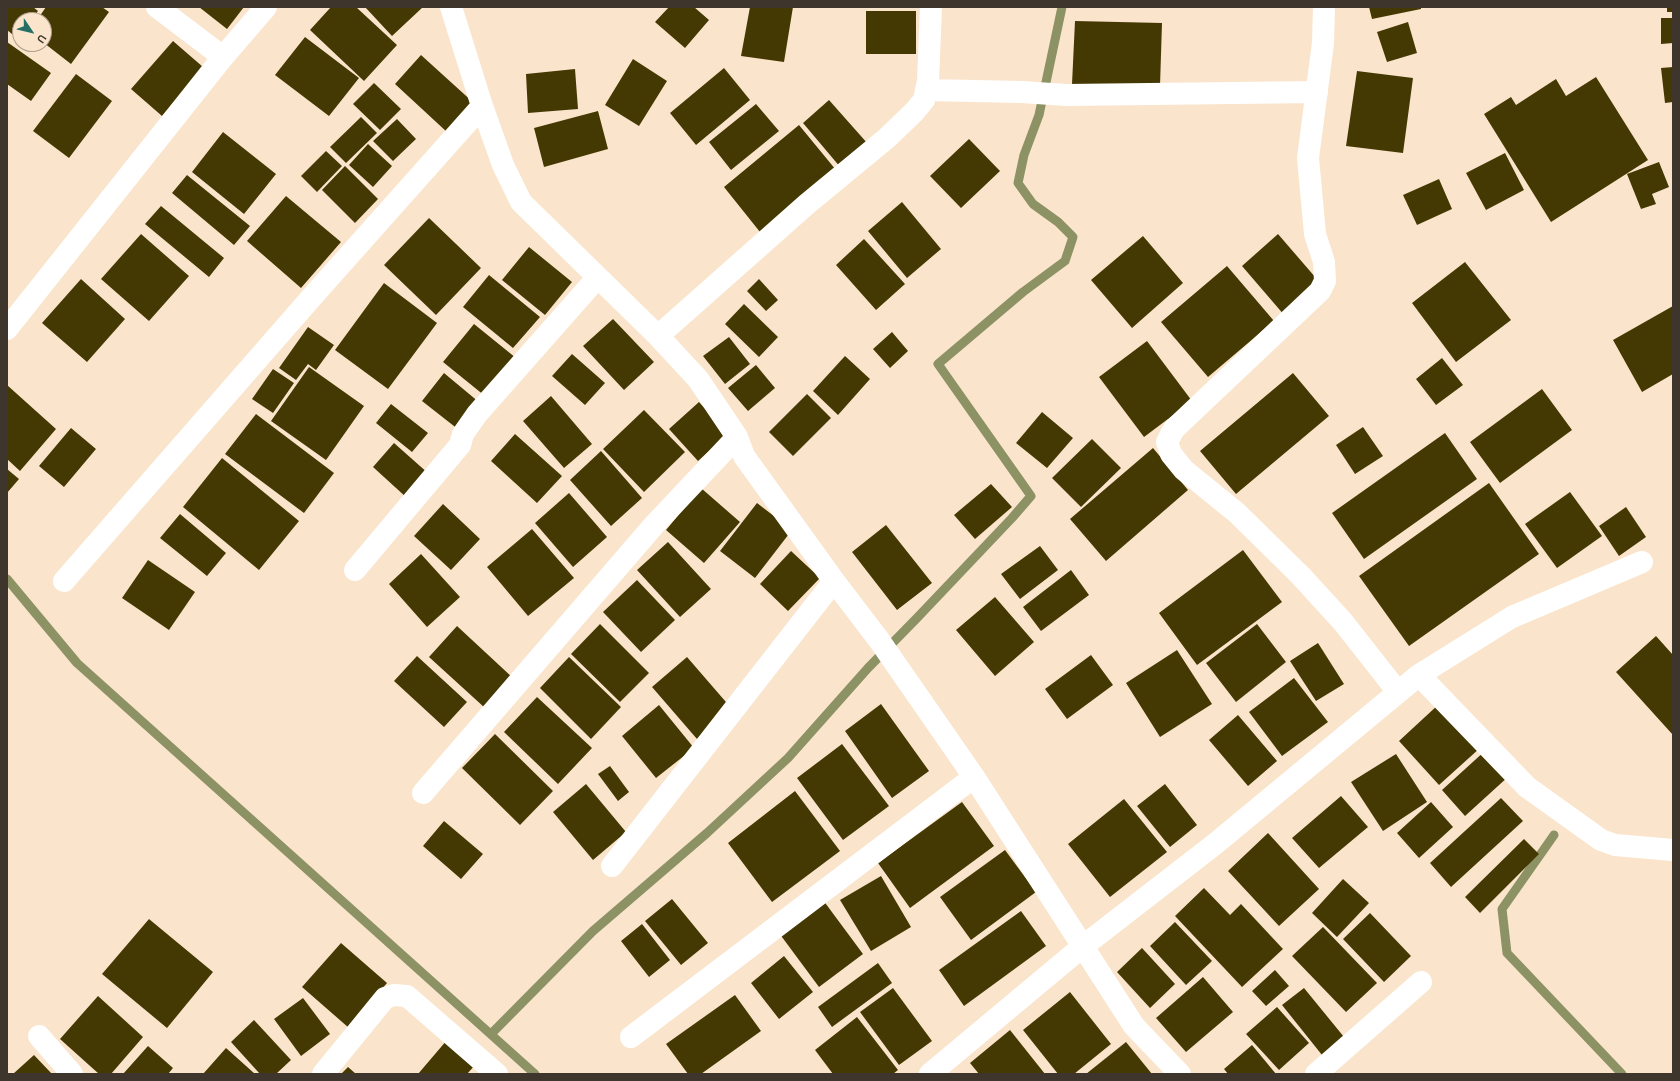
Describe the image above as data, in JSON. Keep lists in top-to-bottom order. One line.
{"north":"bottom right"}
